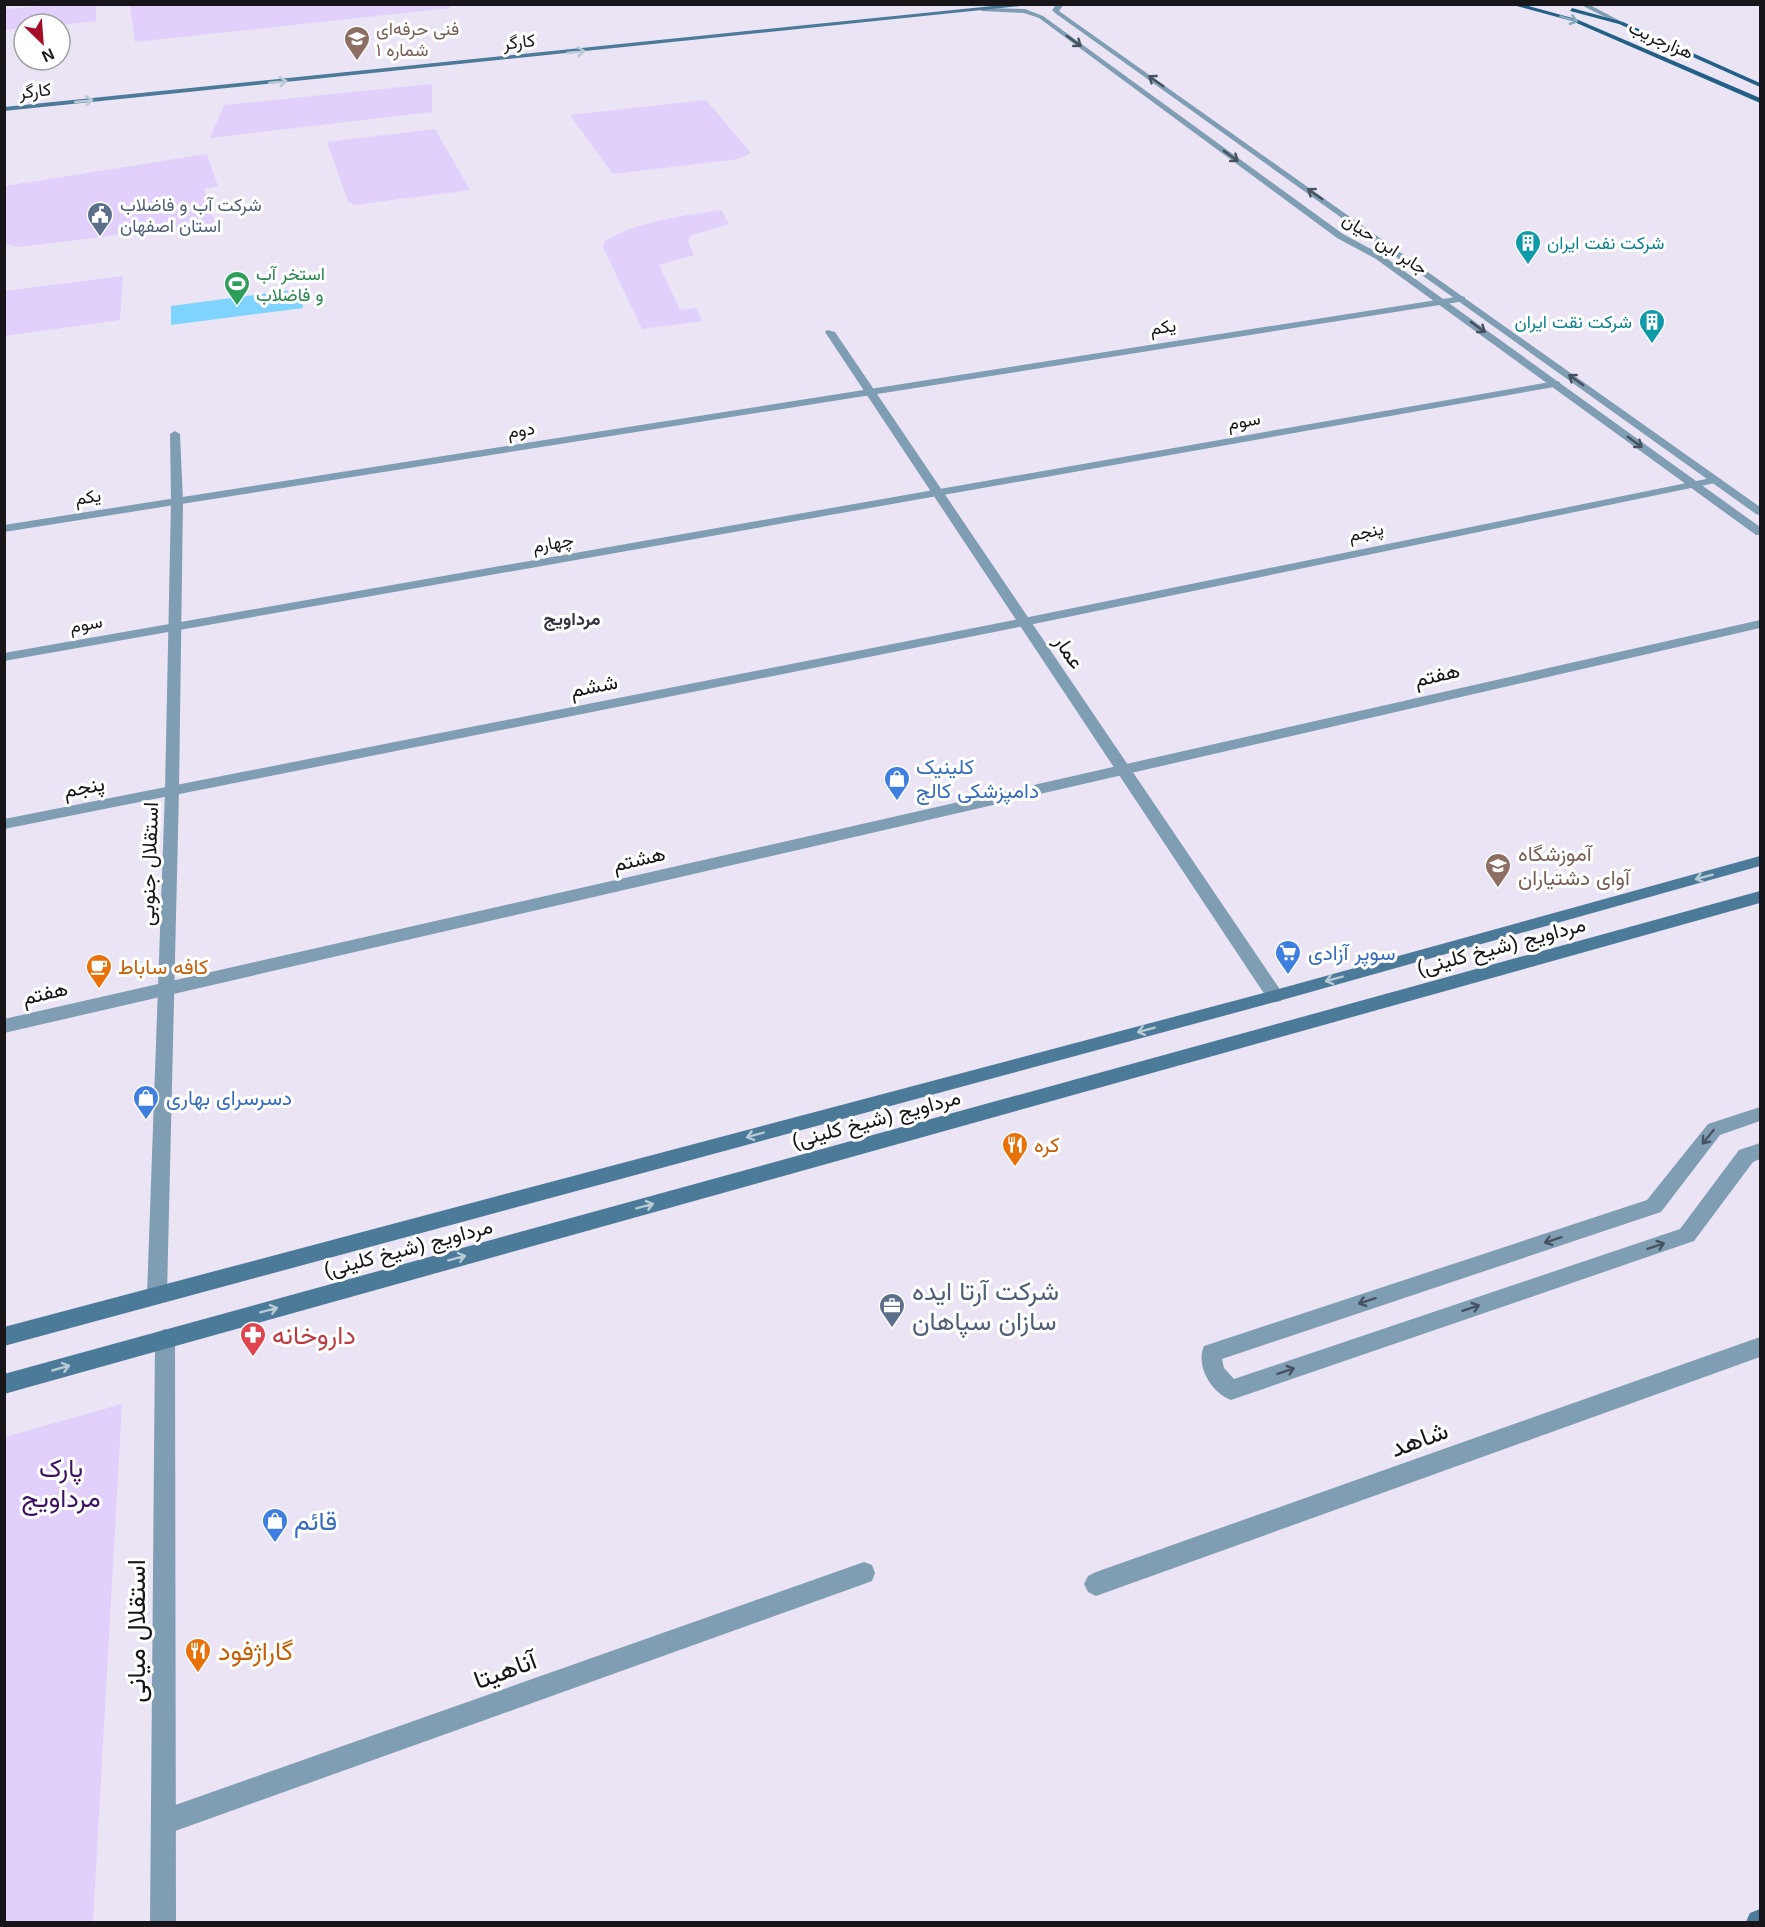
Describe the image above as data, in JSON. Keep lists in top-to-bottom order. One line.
{"streets":{"main road":["هزارجریب","کارگر","مرداویج (شیخ کلینی)"],"street":["جابر ابن حیان","یکم","سوم","دوم","پنجم","چهارم","عمار","هفتم","ششم","هشتم","استقلال جنوبی","شاهد","استقلال میانی","آناهیتا"]},"crossings":[["کارگر","جابر ابن حیان"],["جابر ابن حیان","یکم"],["جابر ابن حیان","سوم"],["جابر ابن حیان","پنجم"],["یکم","دوم"],["یکم","عمار"],["یکم","استقلال جنوبی"],["سوم","چهارم"],["سوم","عمار"],["سوم","استقلال جنوبی"],["دوم","عمار"],["دوم","استقلال جنوبی"],["پنجم","عمار"],["پنجم","ششم"],["پنجم","استقلال جنوبی"],["چهارم","عمار"],["چهارم","استقلال جنوبی"],["عمار","هفتم"],["عمار","ششم"],["عمار","هشتم"],["عمار","مرداویج (شیخ کلینی)"],["هفتم","هشتم"],["هفتم","استقلال جنوبی"],["ششم","استقلال جنوبی"],["هشتم","استقلال جنوبی"],["استقلال جنوبی","مرداویج (شیخ کلینی)"],["مرداویج (شیخ کلینی)","استقلال میانی"],["استقلال میانی","آناهیتا"]],"districts":["مرداویج"],"parks":["پارک مرداویج"],"places":{"school or university":["فنی حرفه‌ای شماره ۱","آموزشگاه آوای دشتیاران"],"public building":["شرکت آب و فاضلاب استان اصفهان"],"building":["شرکت نفت ایران","شرکت نقت ایران"],"sports":["استخر آب و فاضلاب"],"shop":["کلینیک دامپزشکی کالج","دسرسرای بهاری","قائم"],"supermarket":["سوپر آزادی"],"cafe":["کافه ساباط"],"restaurant":["کره","گاراژفود"],"office":["شرکت آرتا ایده سازان سپاهان"],"pharmacy":["داروخانه"]},"north":"bottom right"}
